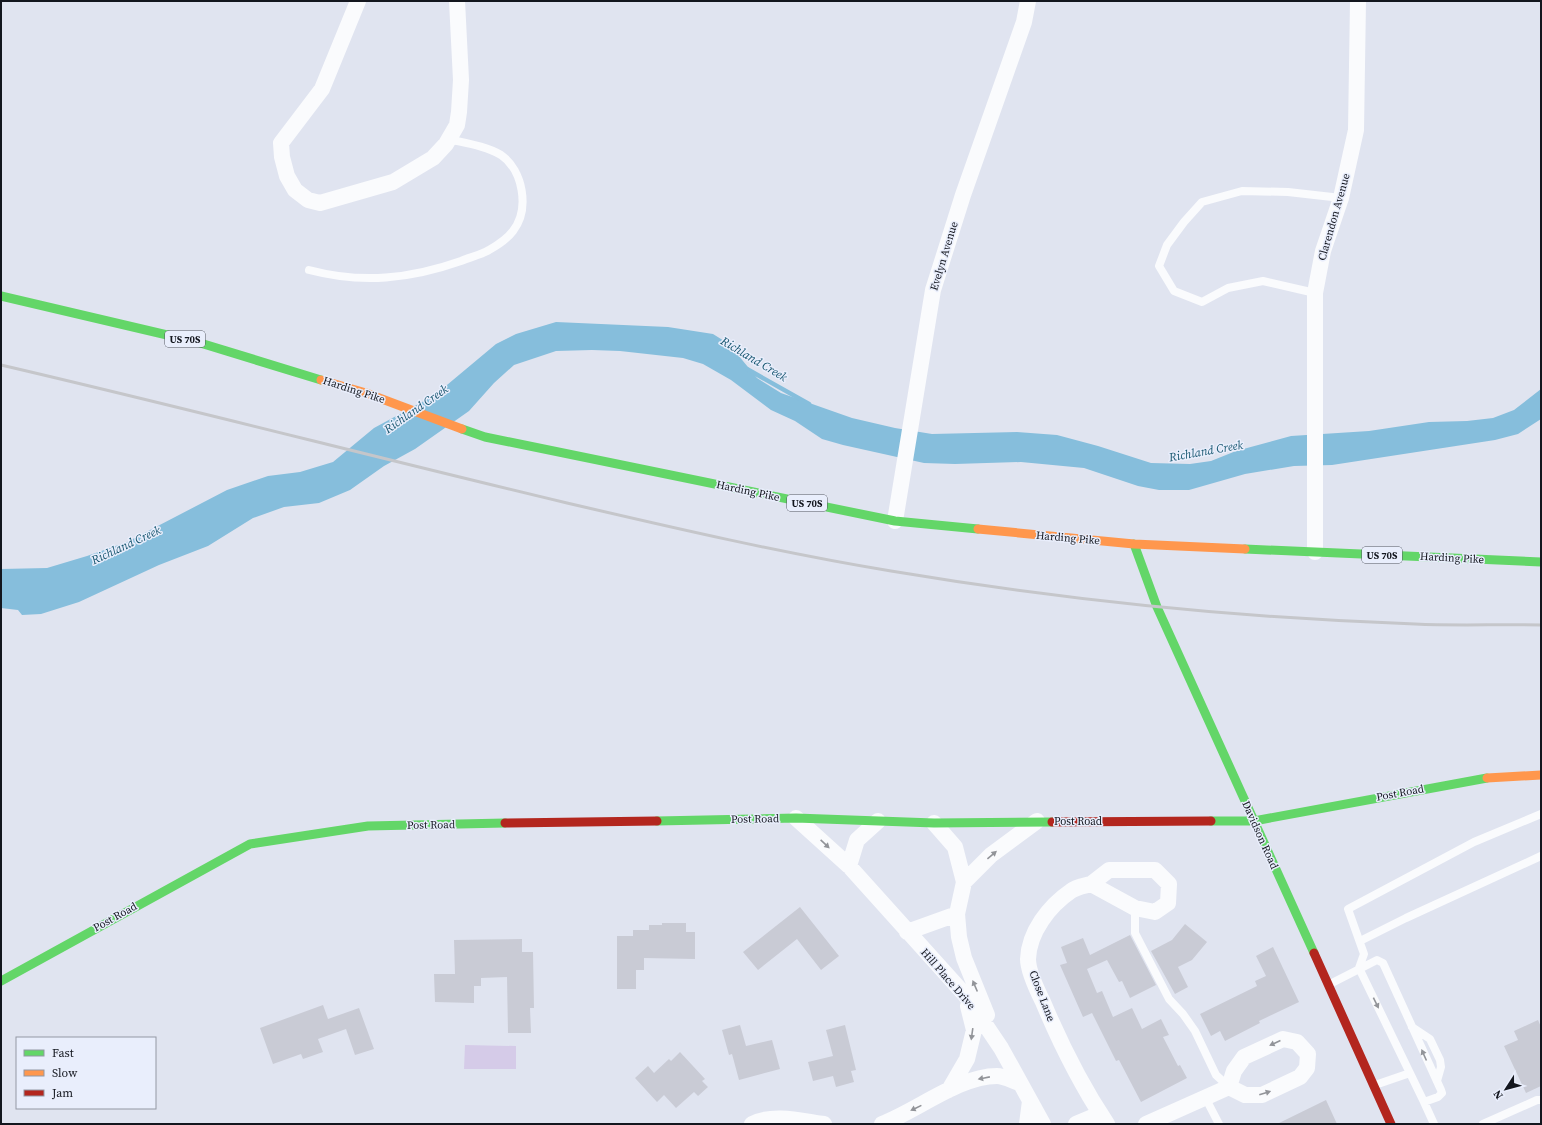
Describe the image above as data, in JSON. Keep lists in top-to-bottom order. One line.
{"streets":{"street":["Clarendon Avenue","Evelyn Avenue","US 70S","Harding Pike","Post Road","Davidson Road","Hill Place Drive","Close Lane"]},"crossings":[["Clarendon Avenue","Harding Pike"],["Evelyn Avenue","Harding Pike"],["Harding Pike","Davidson Road"],["Post Road","Davidson Road"],["Post Road","Hill Place Drive"]],"water":["Richland Creek"],"legend":["Fast","Slow","Jam"],"north":"bottom left"}
